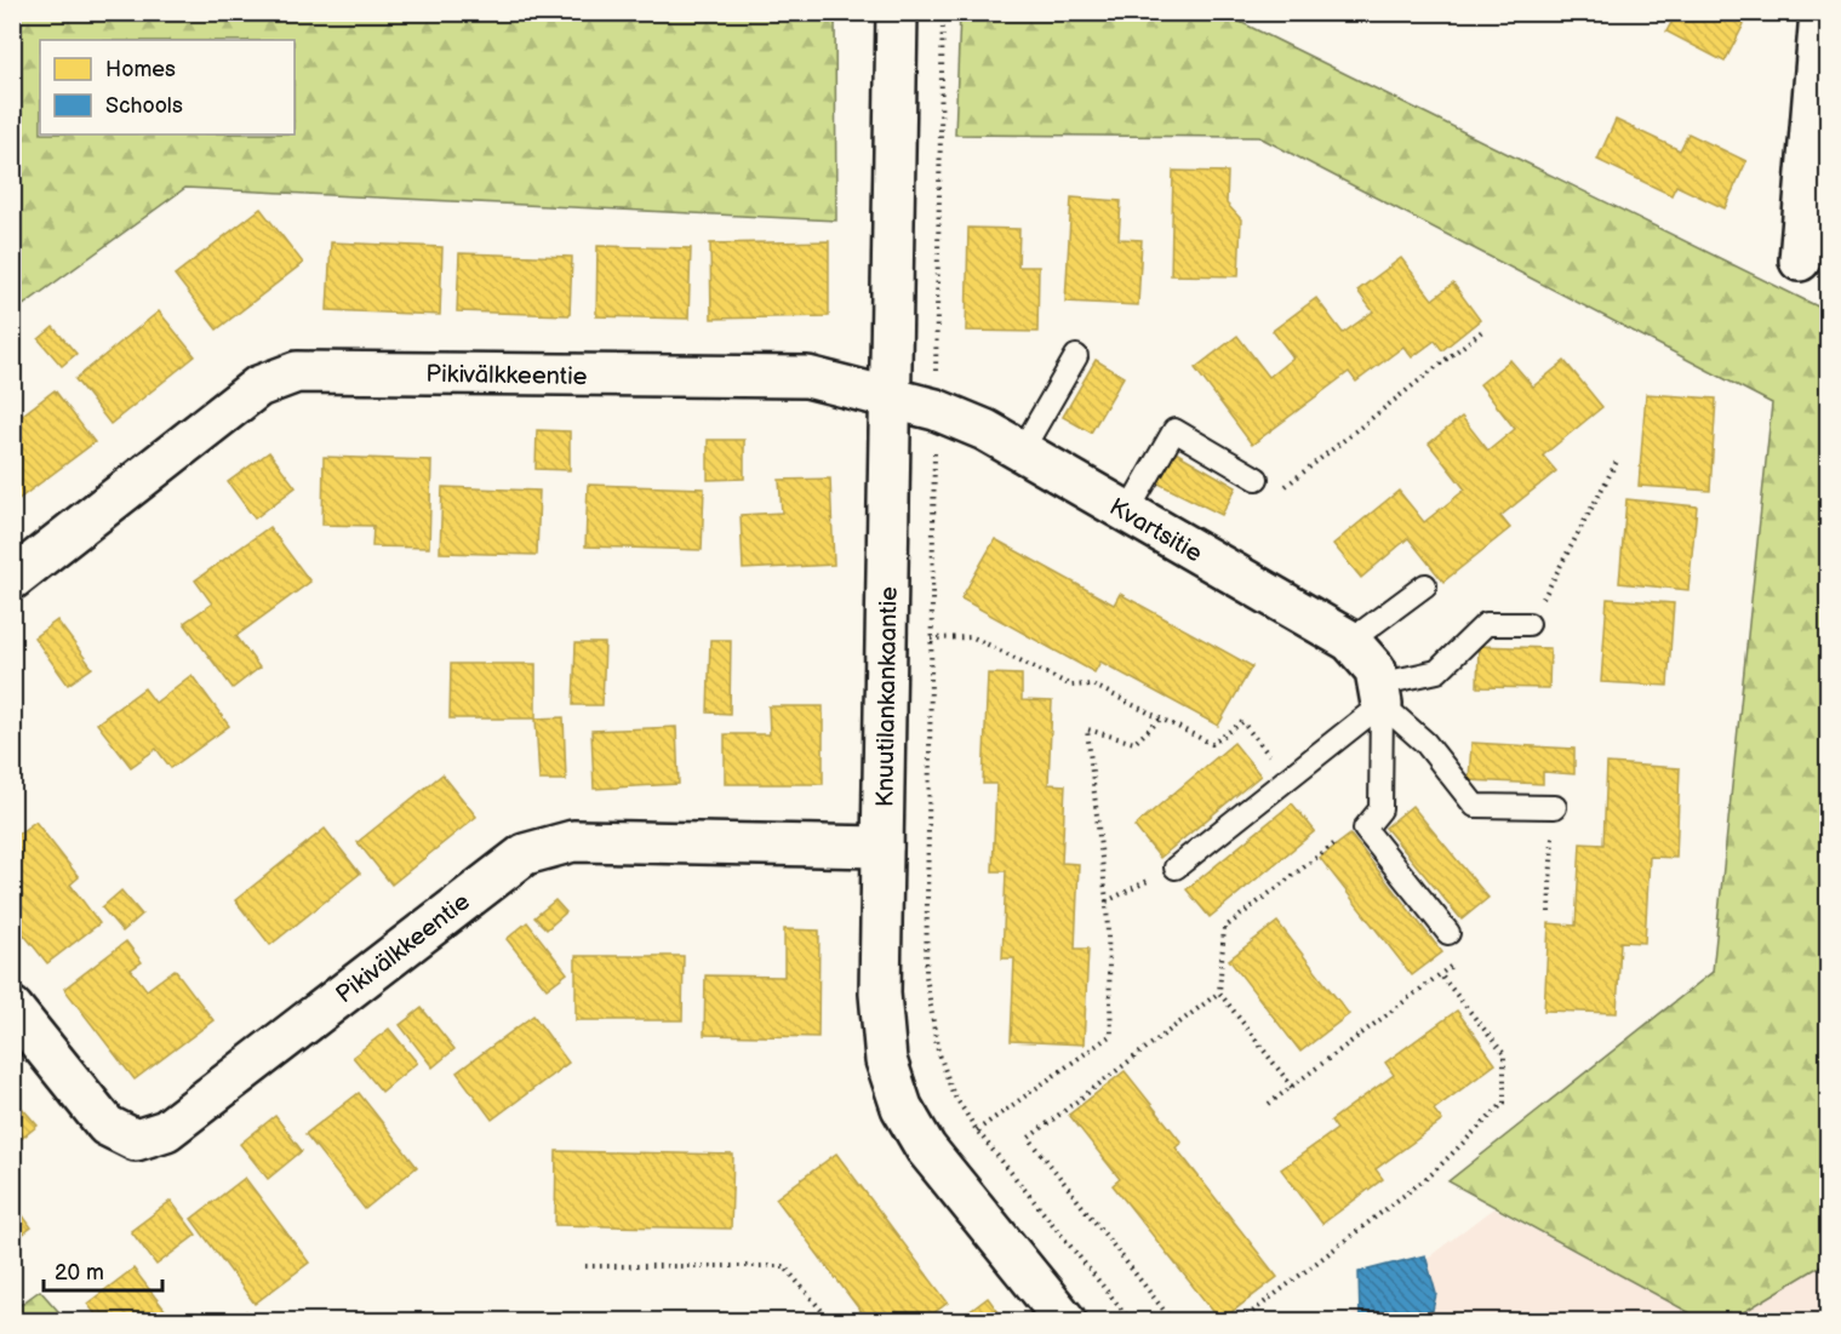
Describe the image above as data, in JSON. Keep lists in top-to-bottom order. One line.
{"streets":{"street":["Pikivälkkeentie","Kvartsitie","Knuutilankankaantie"]},"crossings":[["Pikivälkkeentie","Kvartsitie"],["Pikivälkkeentie","Knuutilankankaantie"],["Kvartsitie","Knuutilankankaantie"]],"legend":["Homes","Schools"],"scale_bar":"20 m"}
